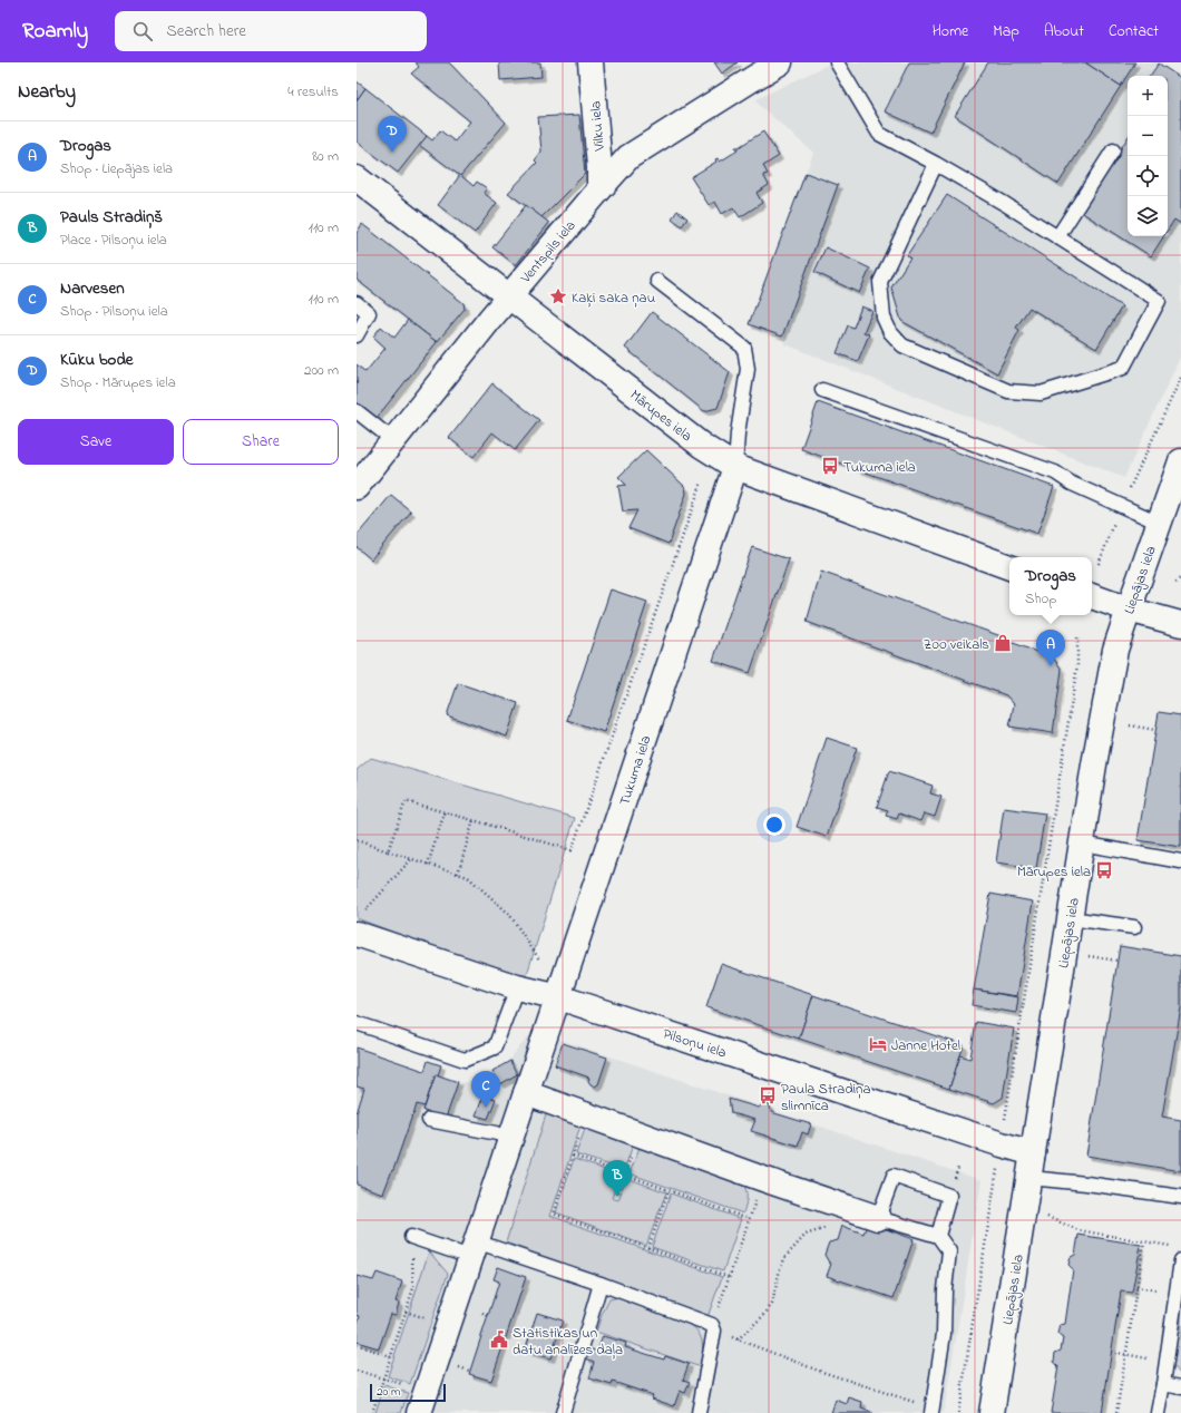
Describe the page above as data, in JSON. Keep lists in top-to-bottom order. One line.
{"streets":{"street":["Vilku iela","Ventspils iela","Mārupes iela","Liepājas iela","Tukuma iela","Pilsoņu iela"]},"crossings":[["Vilku iela","Ventspils iela"],["Ventspils iela","Mārupes iela"],["Mārupes iela","Tukuma iela"],["Liepājas iela","Pilsoņu iela"],["Tukuma iela","Pilsoņu iela"]],"places":{"place":["Kaķi saka ņau"],"bus stop":["Tukuma iela","Mārupes iela","Paula Stradiņa slimnīca"],"shop":["Zoo veikals"],"hotel":["Janne Hotel"],"public building":["Statistikas un datu analīzes daļa"]},"scale_bar":"20 m","page":{"header":"Roamly","search":"Search here","nav":["Home","Map","About","Contact"],"heading":["Nearby","4 results"],"map_buttons":["+","−"],"pins":["D","A","C","B"],"list":[{"mark":"A","name":"Drogas","note":"Shop · Liepājas iela","value":"80 m"},{"mark":"B","name":"Pauls Stradiņš","note":"Place · Pilsoņu iela","value":"110 m"},{"mark":"C","name":"Narvesen","note":"Shop · Pilsoņu iela","value":"110 m"},{"mark":"D","name":"Kūku bode","note":"Shop · Mārupes iela","value":"200 m"}],"buttons":["Save","Share"],"popup":["Drogas","Shop"],"scale":"20 m"}}
